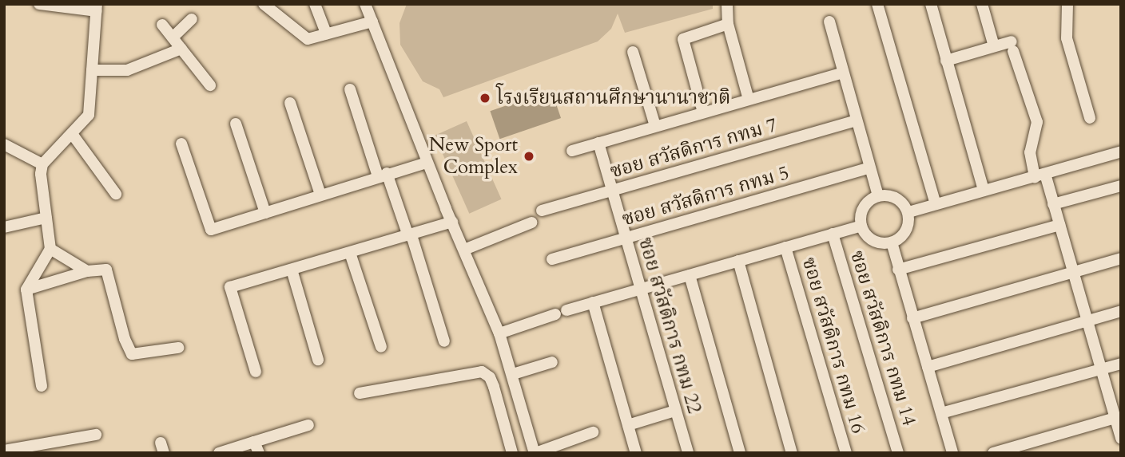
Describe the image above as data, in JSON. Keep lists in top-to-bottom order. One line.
{"streets":{"street":["ซอย สวัสดิการ กทม 7","ซอย สวัสดิการ กทม 5","ซอย สวัสดิการ กทม 22","ซอย สวัสดิการ กทม 14","ซอย สวัสดิการ กทม 16"]},"crossings":[["ซอย สวัสดิการ กทม 7","ซอย สวัสดิการ กทม 22"],["ซอย สวัสดิการ กทม 5","ซอย สวัสดิการ กทม 22"]],"places":["โรงเรียนสถานศึกษานานาชาติ","New Sport Complex"]}
